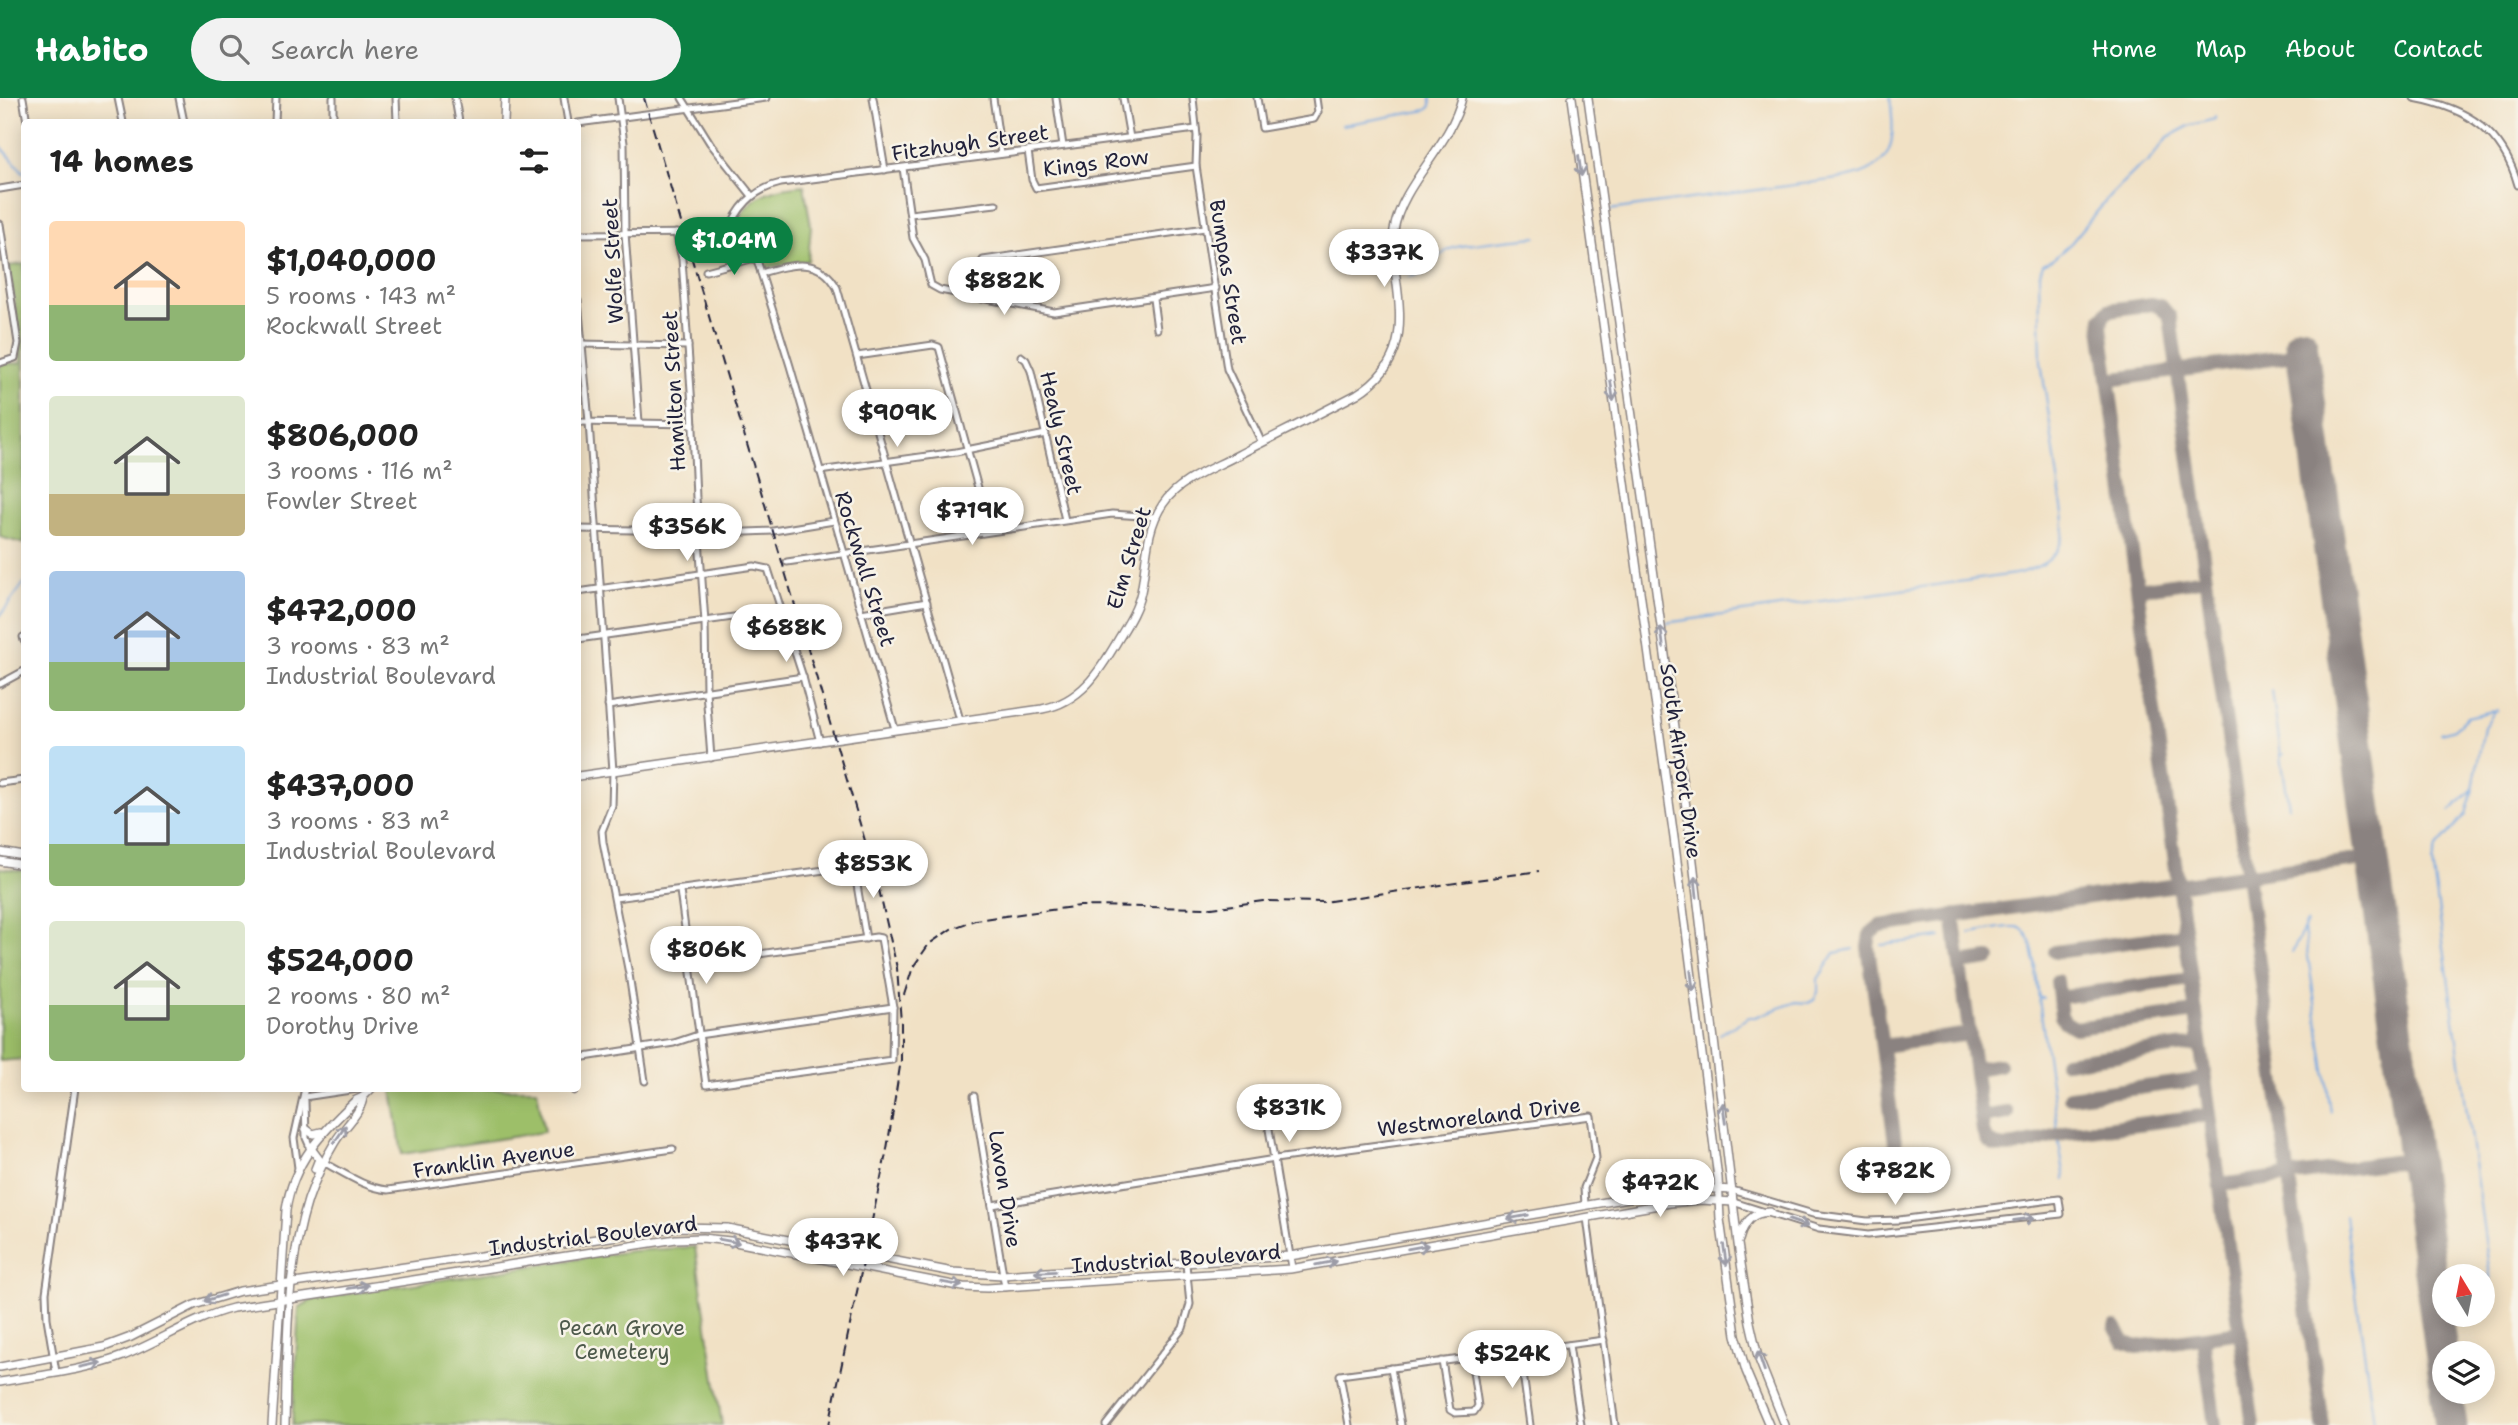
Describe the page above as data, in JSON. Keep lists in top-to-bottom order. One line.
{"streets":{"main road":["Elm Street","South Airport Drive","Industrial Boulevard"],"street":["Fitzhugh Street","Kings Row","Wolfe Street","Bumpas Street","Hamilton Street","Healy Street","Rockwall Street","Westmoreland Drive","Franklin Avenue","Lavon Drive"]},"crossings":[["Fitzhugh Street","Kings Row"],["Fitzhugh Street","Bumpas Street"],["Kings Row","Bumpas Street"],["Bumpas Street","Elm Street"],["Hamilton Street","Elm Street"],["Elm Street","Rockwall Street"],["South Airport Drive","Industrial Boulevard"],["Westmoreland Drive","Lavon Drive"],["Westmoreland Drive","Industrial Boulevard"],["Lavon Drive","Industrial Boulevard"]],"parks":["Pecan Grove Cemetery"],"north":"top","page":{"header":"Habito","search":"Search here","nav":["Home","Map","About","Contact"],"heading":"14 homes","list":[{"name":"$1,040,000","note":"5 rooms · 143 m² · Rockwall Street"},{"name":"$806,000","note":"3 rooms · 116 m² · Fowler Street"},{"name":"$472,000","note":"3 rooms · 83 m² · Industrial Boulevard"},{"name":"$437,000","note":"3 rooms · 83 m² · Industrial Boulevard"},{"name":"$524,000","note":"2 rooms · 80 m² · Dorothy Drive"}],"price":["$1.04M","$337K","$882K","$909K","$719K","$356K","$688K","$853K","$806K","$831K","$782K","$472K","$437K","$524K"]}}
